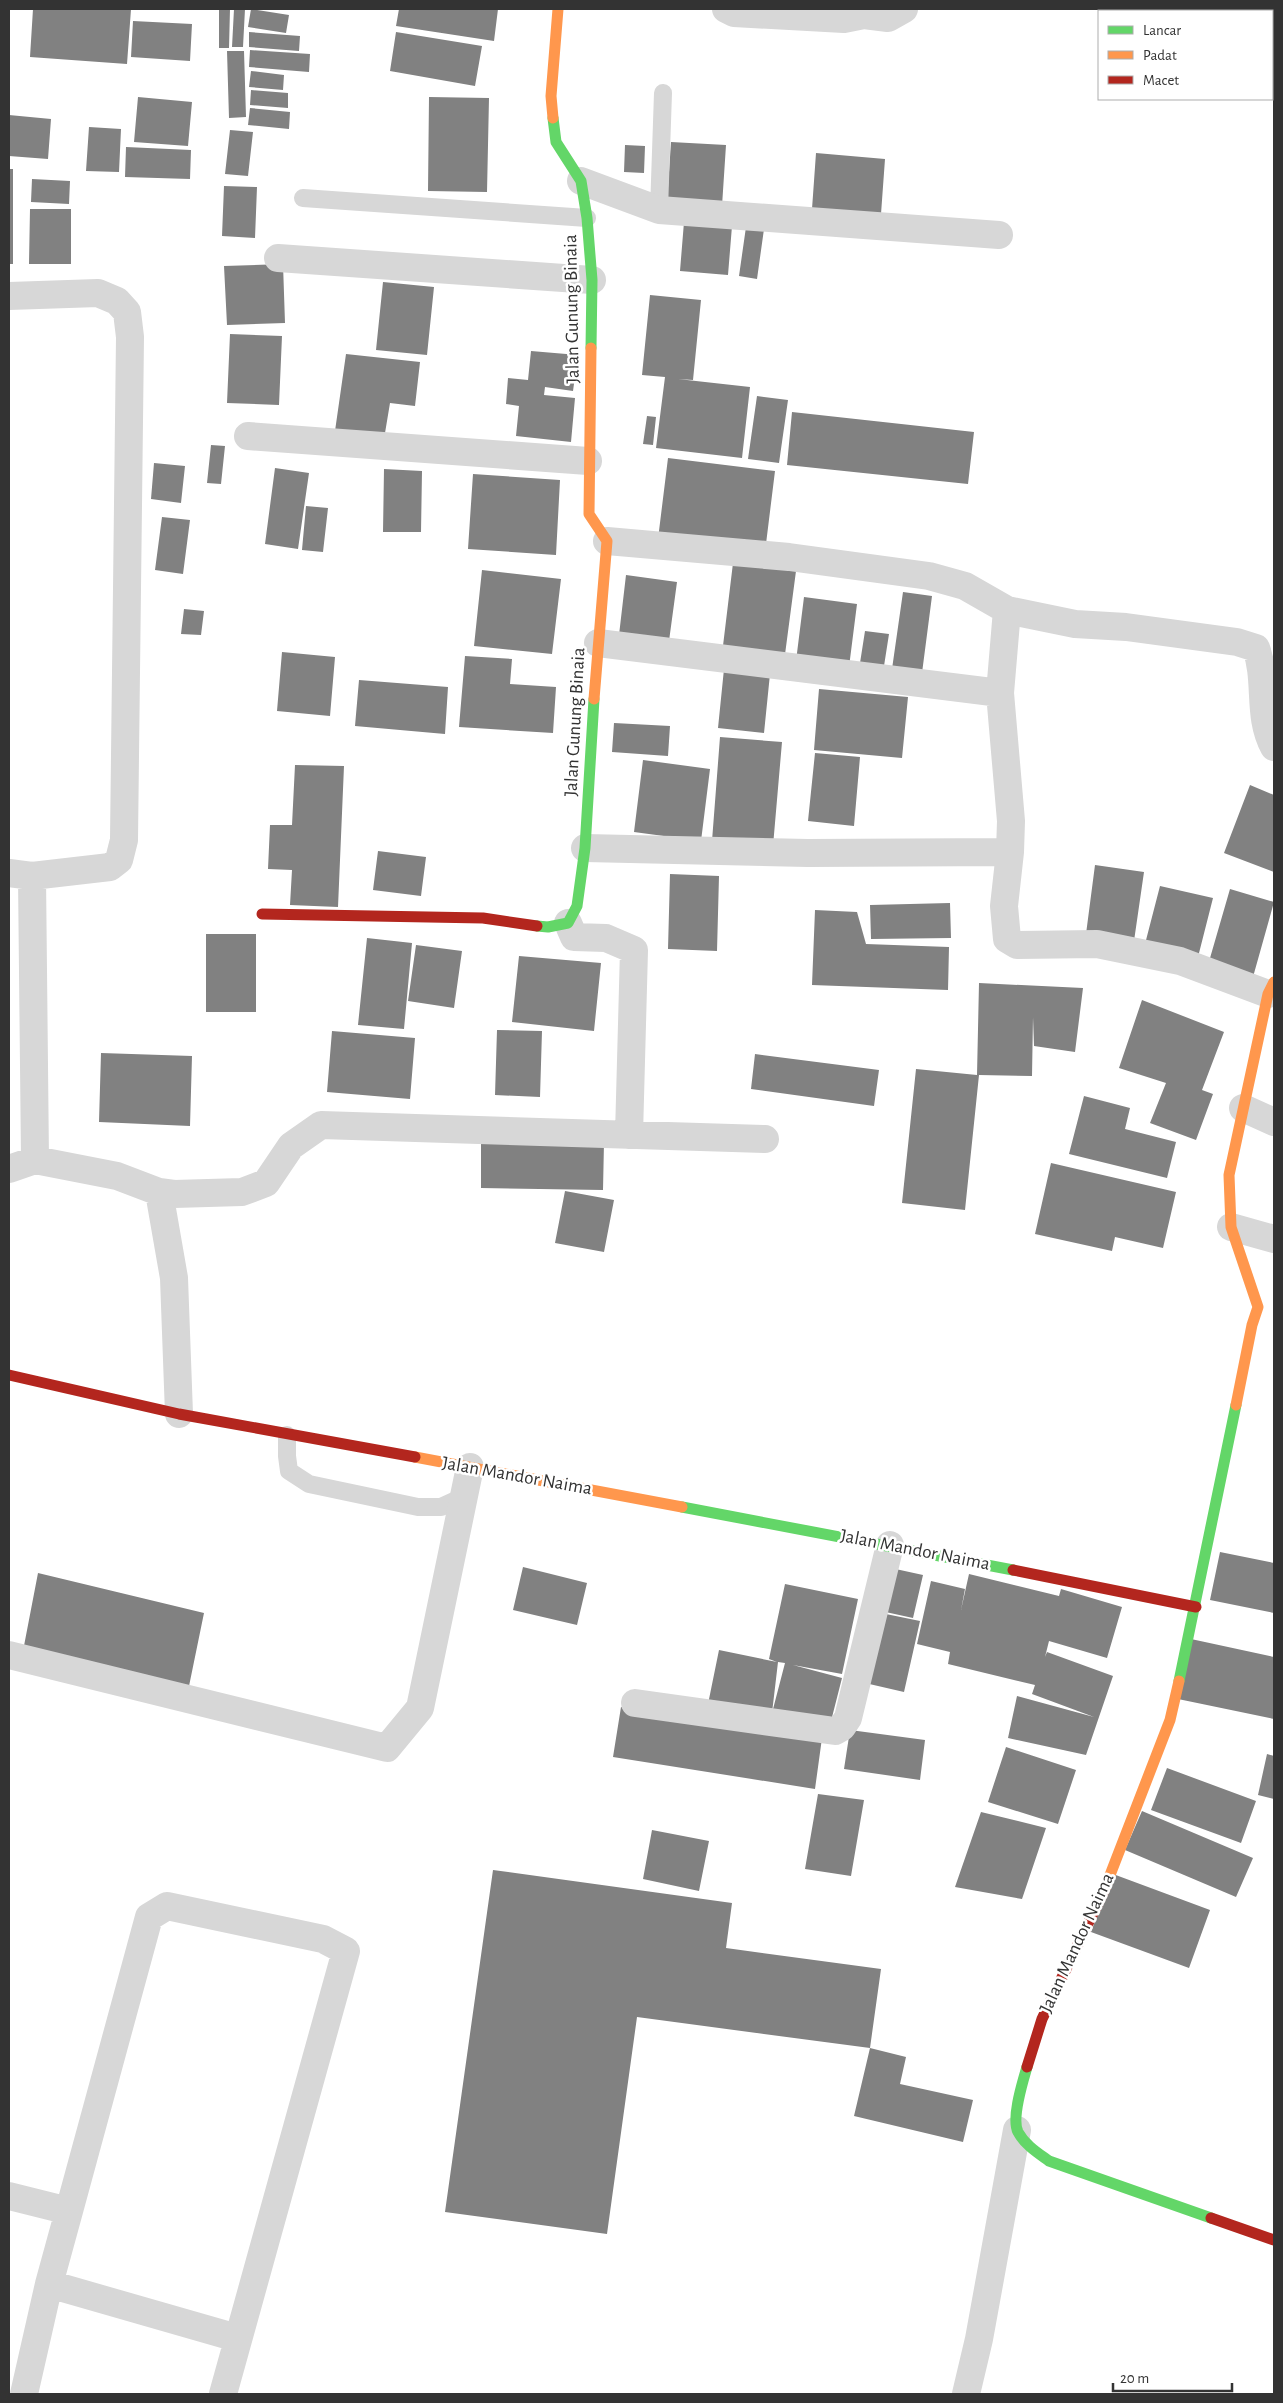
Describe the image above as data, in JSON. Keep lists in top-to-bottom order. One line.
{"streets":{"street":["Jalan Gunung Binaia","Jalan Mandor Naima"]},"legend":["Lancar","Padat","Macet"],"scale_bar":"20 m"}
